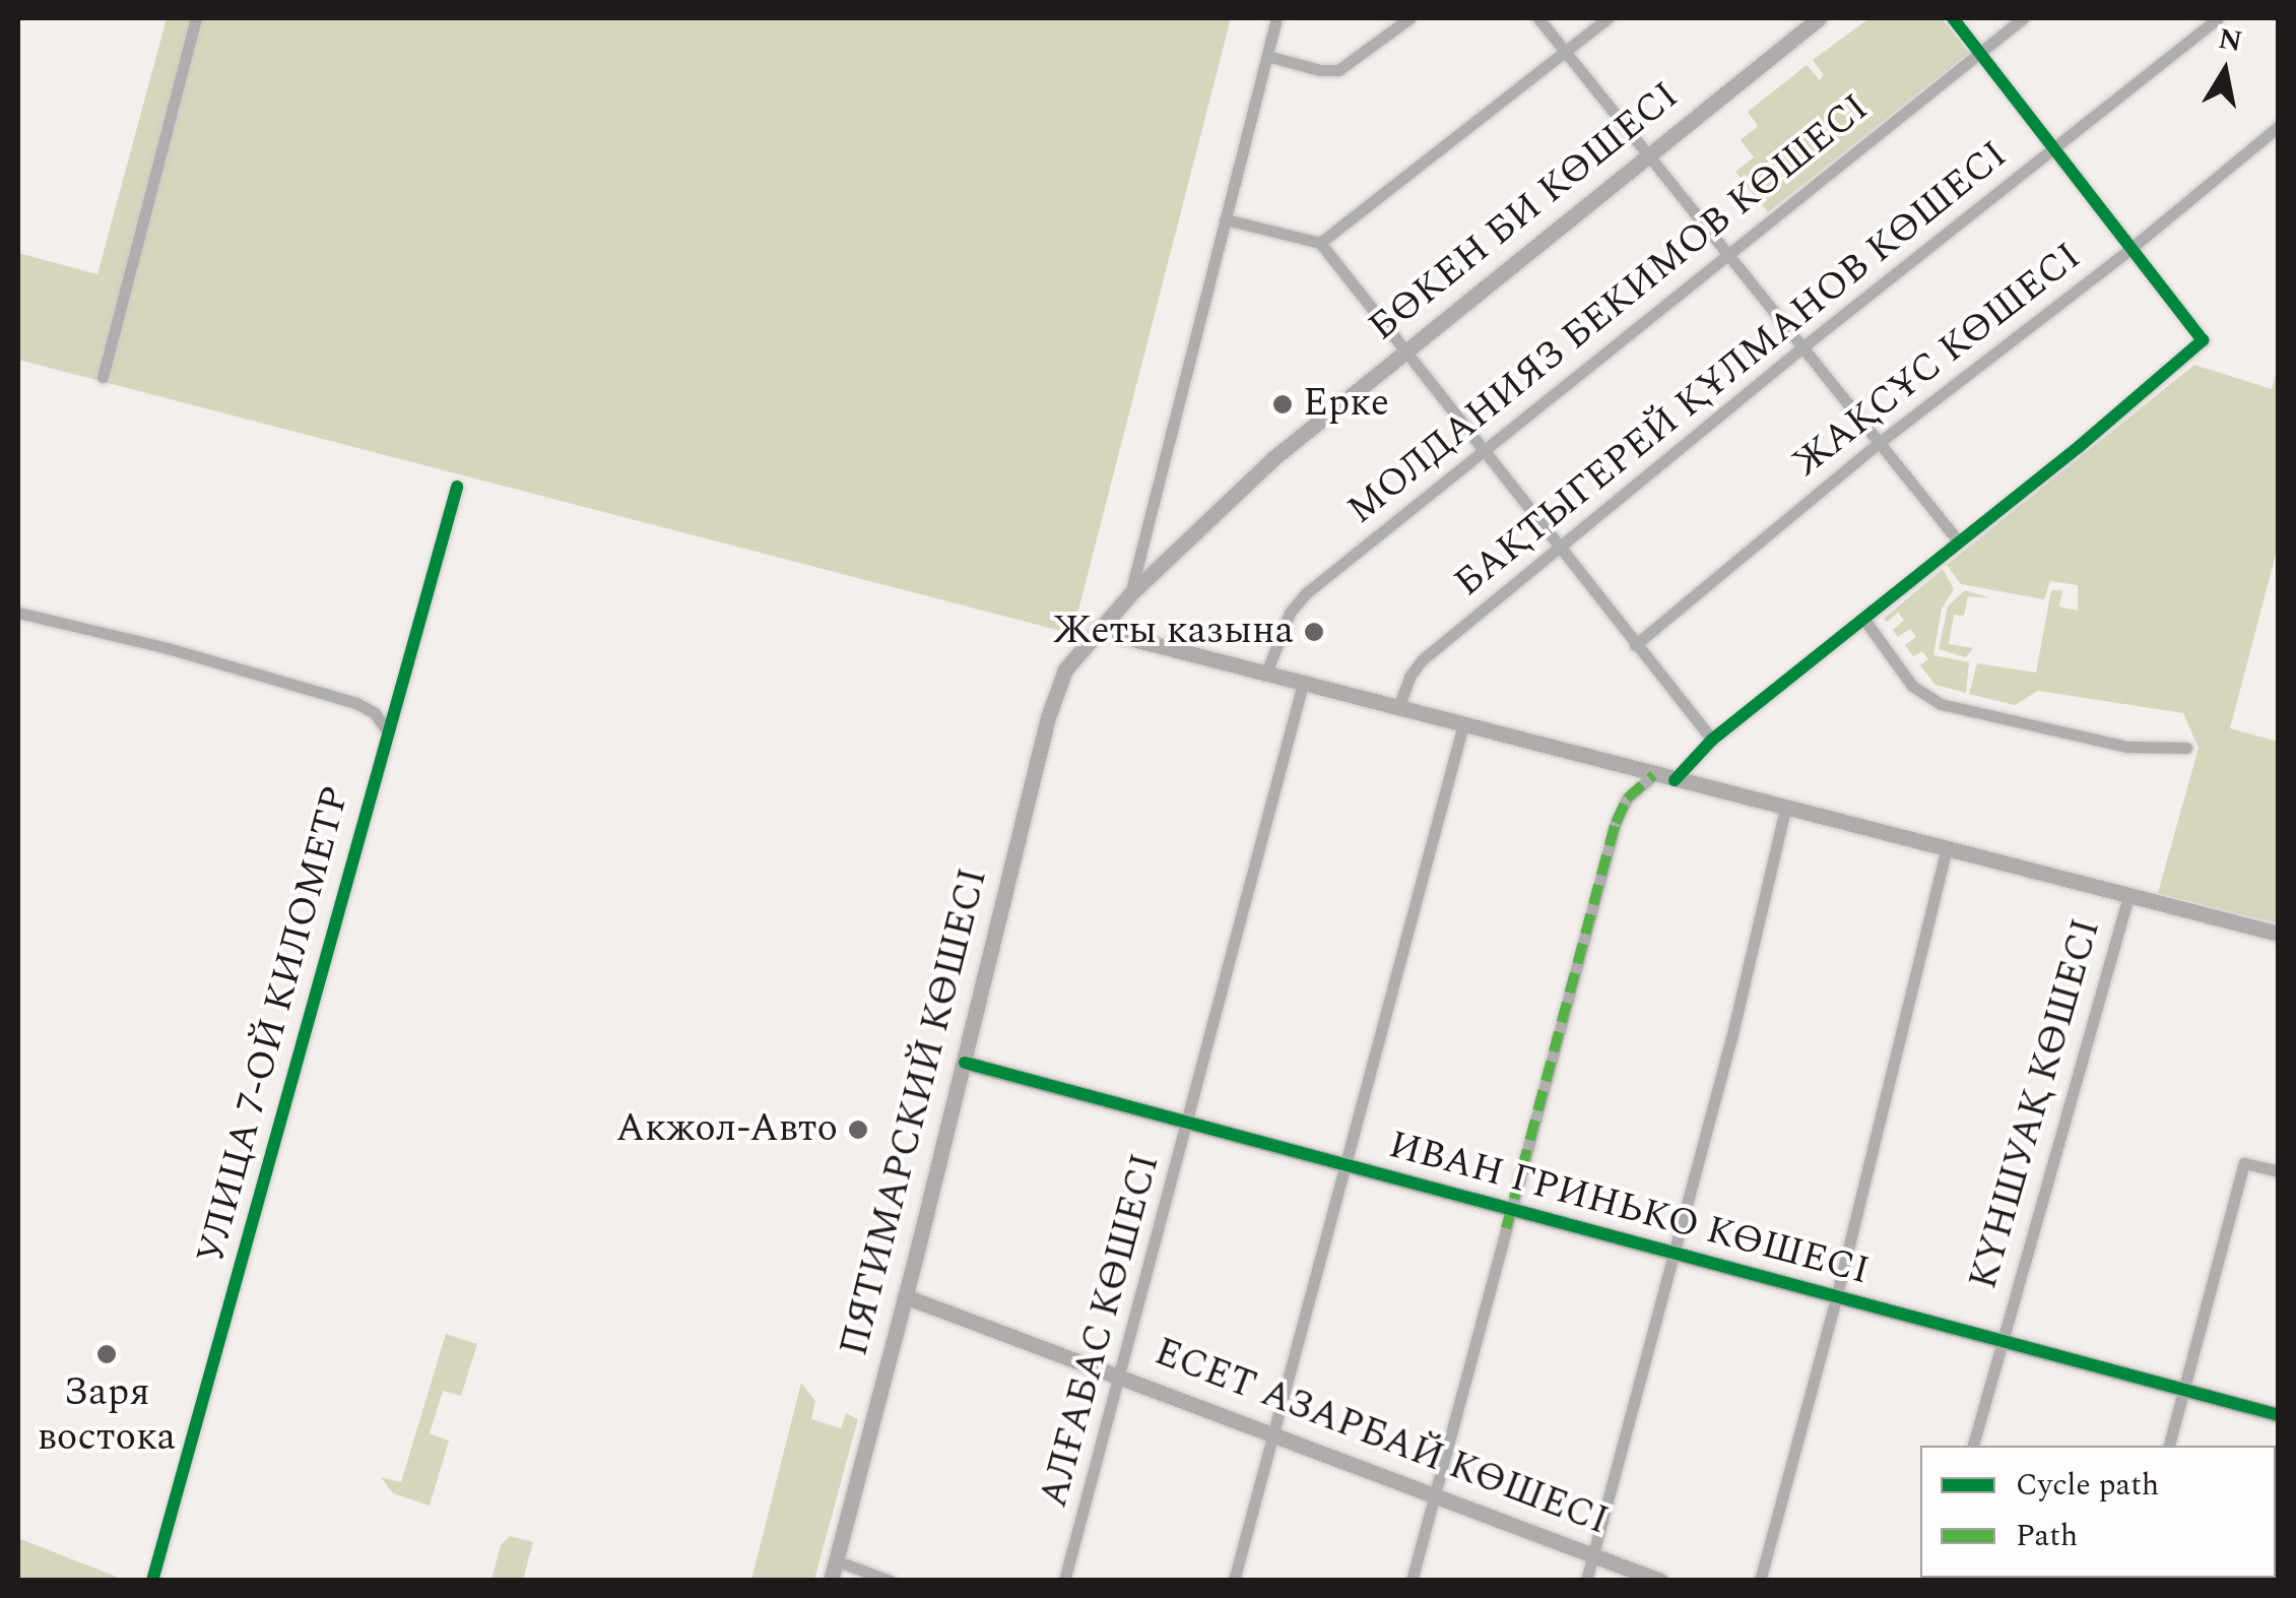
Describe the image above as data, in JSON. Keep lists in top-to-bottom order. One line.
{"streets":{"street":["БӨКЕН БИ КӨШЕСІ","МОЛДАНИЯЗ БЕКИМОВ КӨШЕСІ","ЖАҚСҰС КӨШЕСІ","БАҚТЫГЕРЕЙ ҚҰЛМАНОВ КӨШЕСІ","УЛИЦА 7-ОЙ КИЛОМЕТР","КҮНШУАҚ КӨШЕСІ","ПЯТИМАРСКИЙ КӨШЕСІ","ИВАН ГРИНЬКО КӨШЕСІ","АЛҒАБАС КӨШЕСІ","ЕСЕТ АЗАРБАЙ КӨШЕСІ"]},"crossings":[["БӨКЕН БИ КӨШЕСІ","ПЯТИМАРСКИЙ КӨШЕСІ"],["КҮНШУАҚ КӨШЕСІ","ИВАН ГРИНЬКО КӨШЕСІ"],["ПЯТИМАРСКИЙ КӨШЕСІ","ИВАН ГРИНЬКО КӨШЕСІ"],["ПЯТИМАРСКИЙ КӨШЕСІ","ЕСЕТ АЗАРБАЙ КӨШЕСІ"],["ИВАН ГРИНЬКО КӨШЕСІ","АЛҒАБАС КӨШЕСІ"],["АЛҒАБАС КӨШЕСІ","ЕСЕТ АЗАРБАЙ КӨШЕСІ"]],"places":["Ерке","Жеты казына","Акжол-Авто","Заря востока"],"legend":["Cycle path","Path"],"north":"top"}
